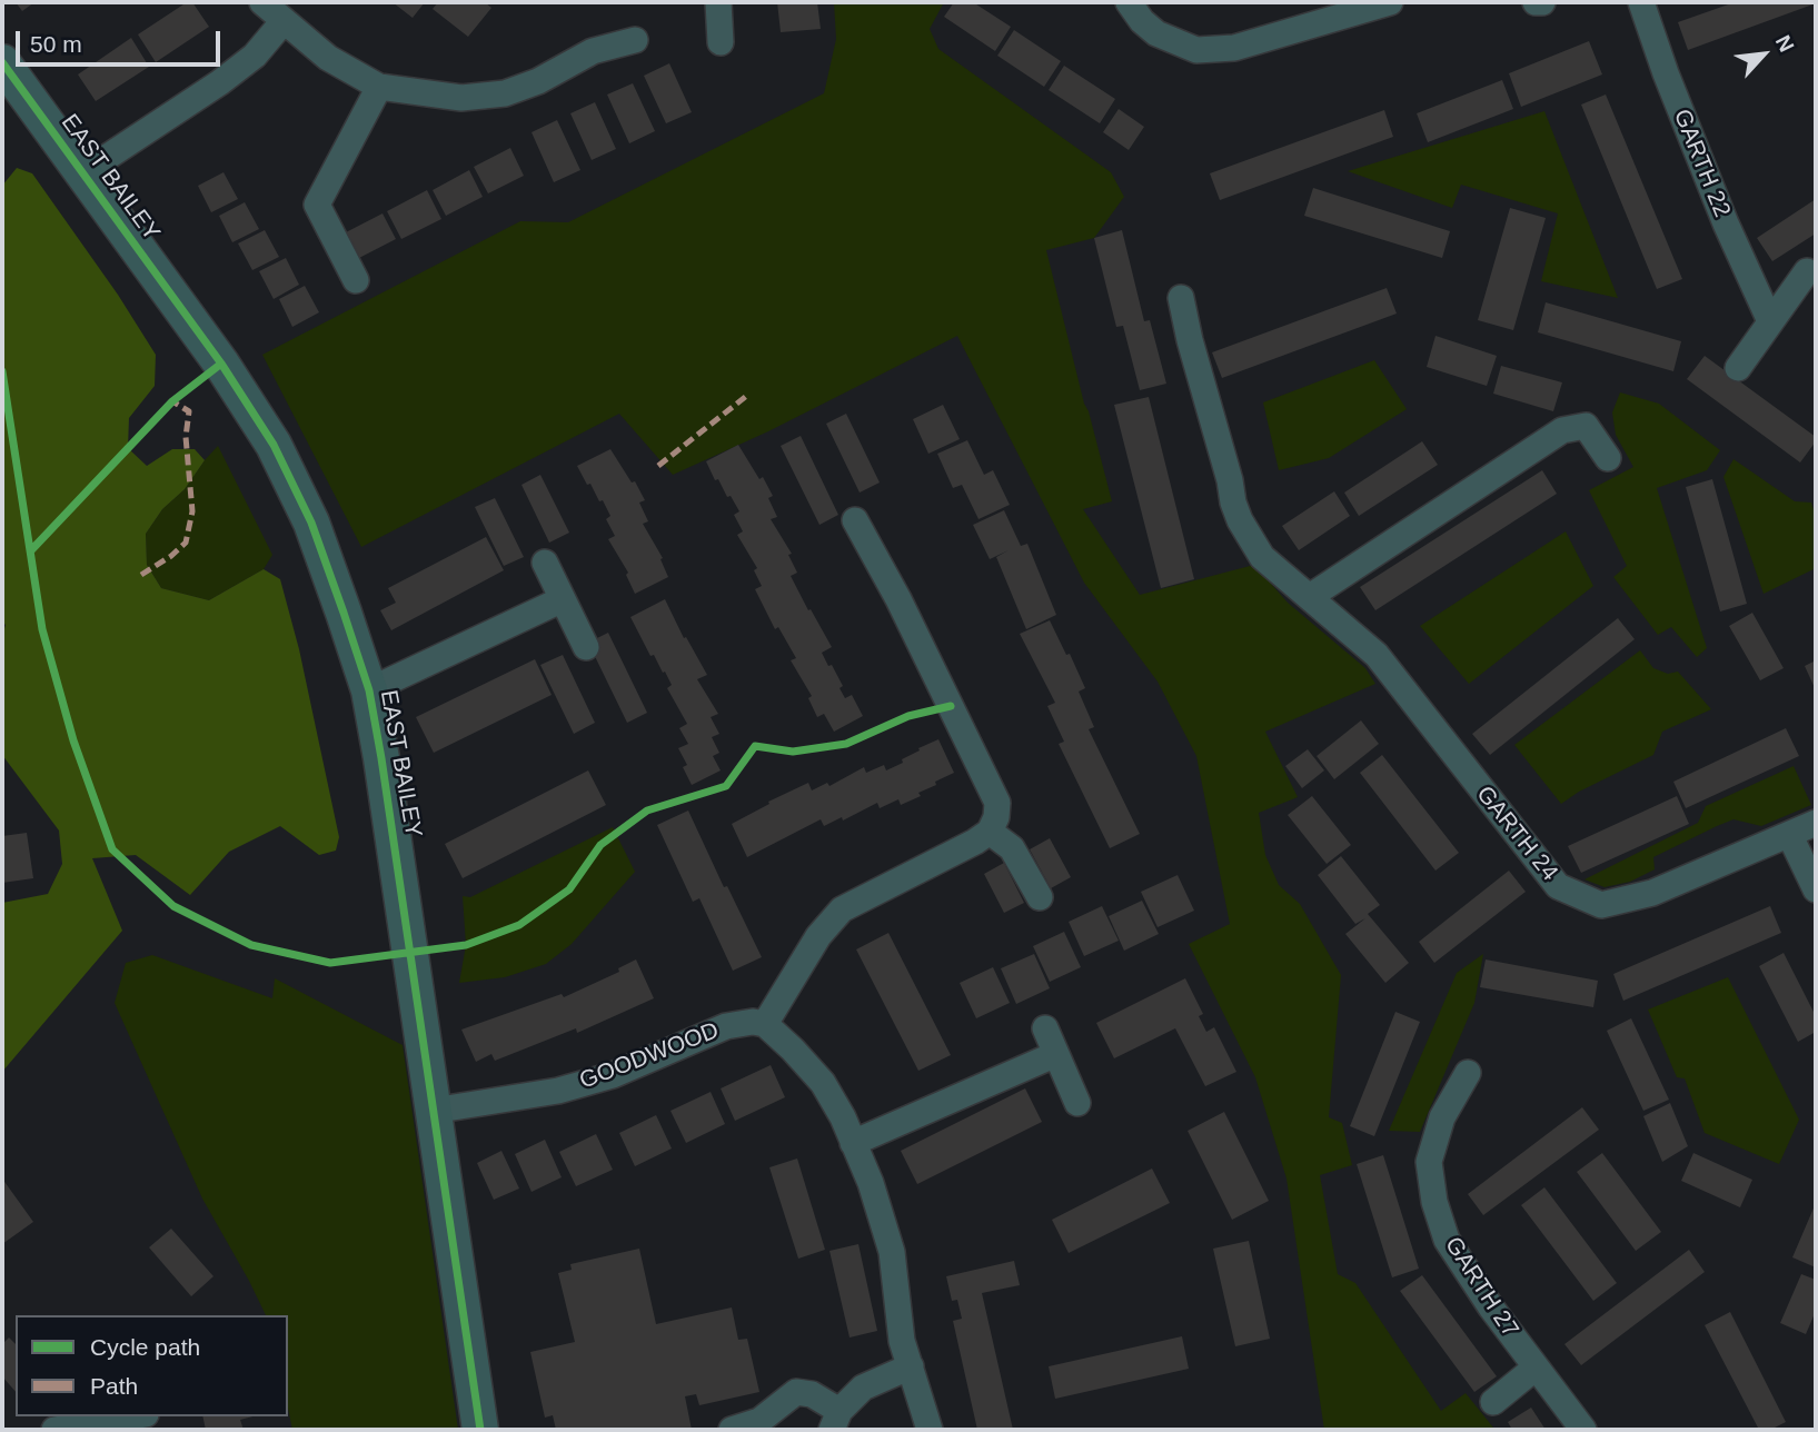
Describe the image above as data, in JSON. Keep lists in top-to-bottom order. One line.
{"streets":{"street":["GARTH 22","EAST BAILEY","GARTH 24","GOODWOOD","GARTH 27"]},"crossings":[["EAST BAILEY","GOODWOOD"]],"legend":["Cycle path","Path"],"scale_bar":"50 m","north":"top right"}
